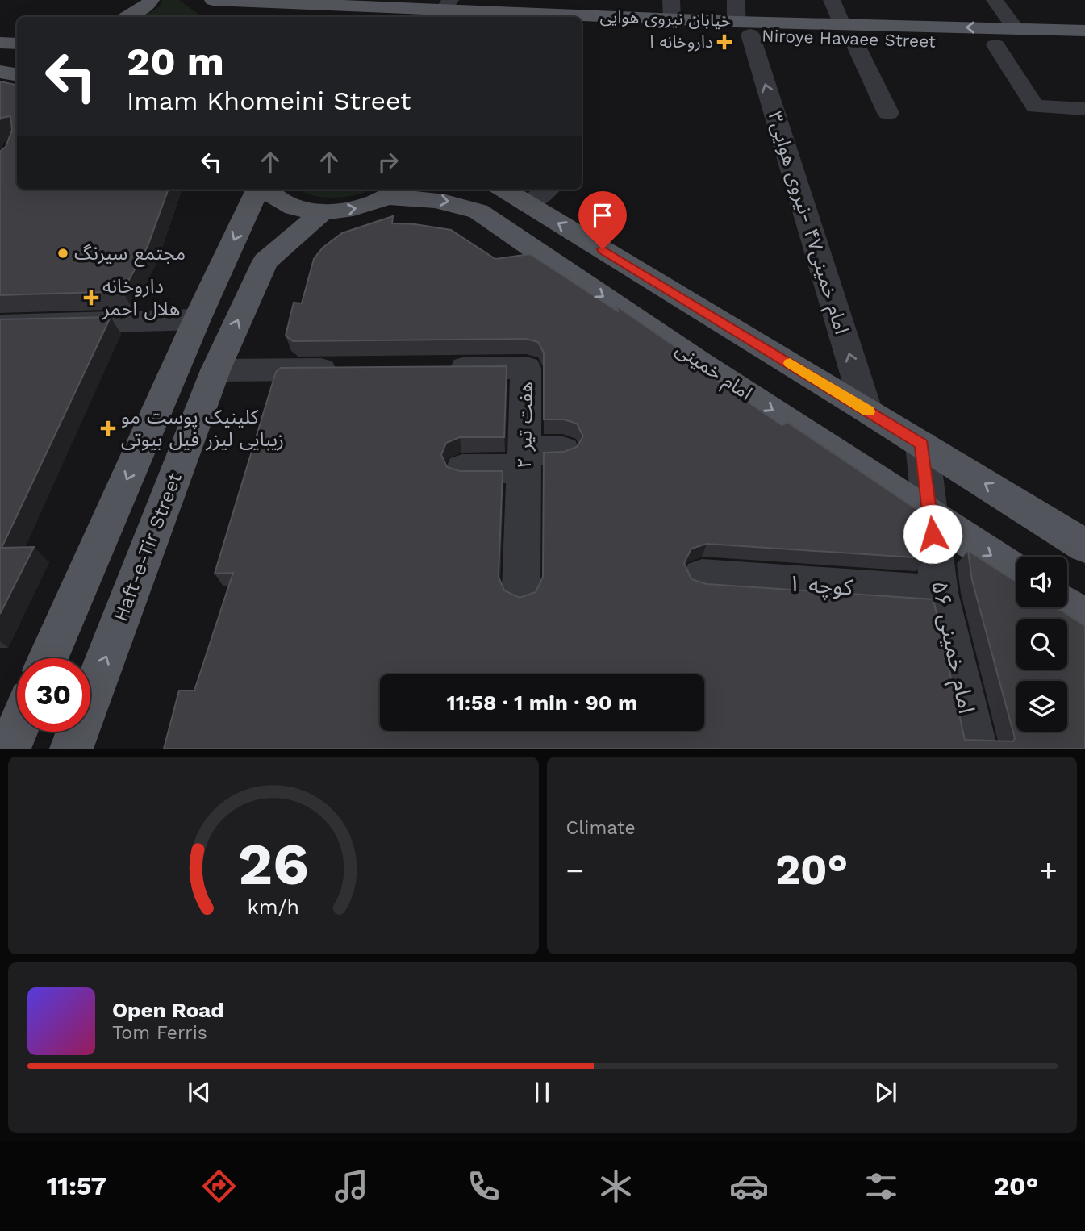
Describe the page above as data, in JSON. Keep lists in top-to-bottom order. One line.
{"streets":{"main road":["خیابان نیروی هوایی","Niroye Havaee Street","امام خمینی","Haft-e-Tir Street"],"street":["امام خمینی۴۷ -نیروی هوایی۳","هفت تیر ۲","کوچه ۱","امام خمینی ۵۶"]},"crossings":[["خیابان نیروی هوایی","Niroye Havaee Street"],["خیابان نیروی هوایی","امام خمینی۴۷ -نیروی هوایی۳"],["Niroye Havaee Street","امام خمینی۴۷ -نیروی هوایی۳"],["امام خمینی","Haft-e-Tir Street"],["امام خمینی","امام خمینی ۵۶"],["کوچه ۱","امام خمینی ۵۶"]],"places":{"health":["داروخانه ا","داروخانه هلال احمر","کلینیک پوست مو زیبایی لیزر فیل بیوتی"],"other":["مجتمع سیرنگ"]},"page":{"turn":["20 m","Imam Khomeini Street"],"limit":"30","trip":"11:58 · 1 min · 90 m","tile":"Climate","heat":["−","20°","+"],"song":["Open Road","Tom Ferris"],"tabs":["11:57","20°"],"gauge":["26","km/h"]}}
